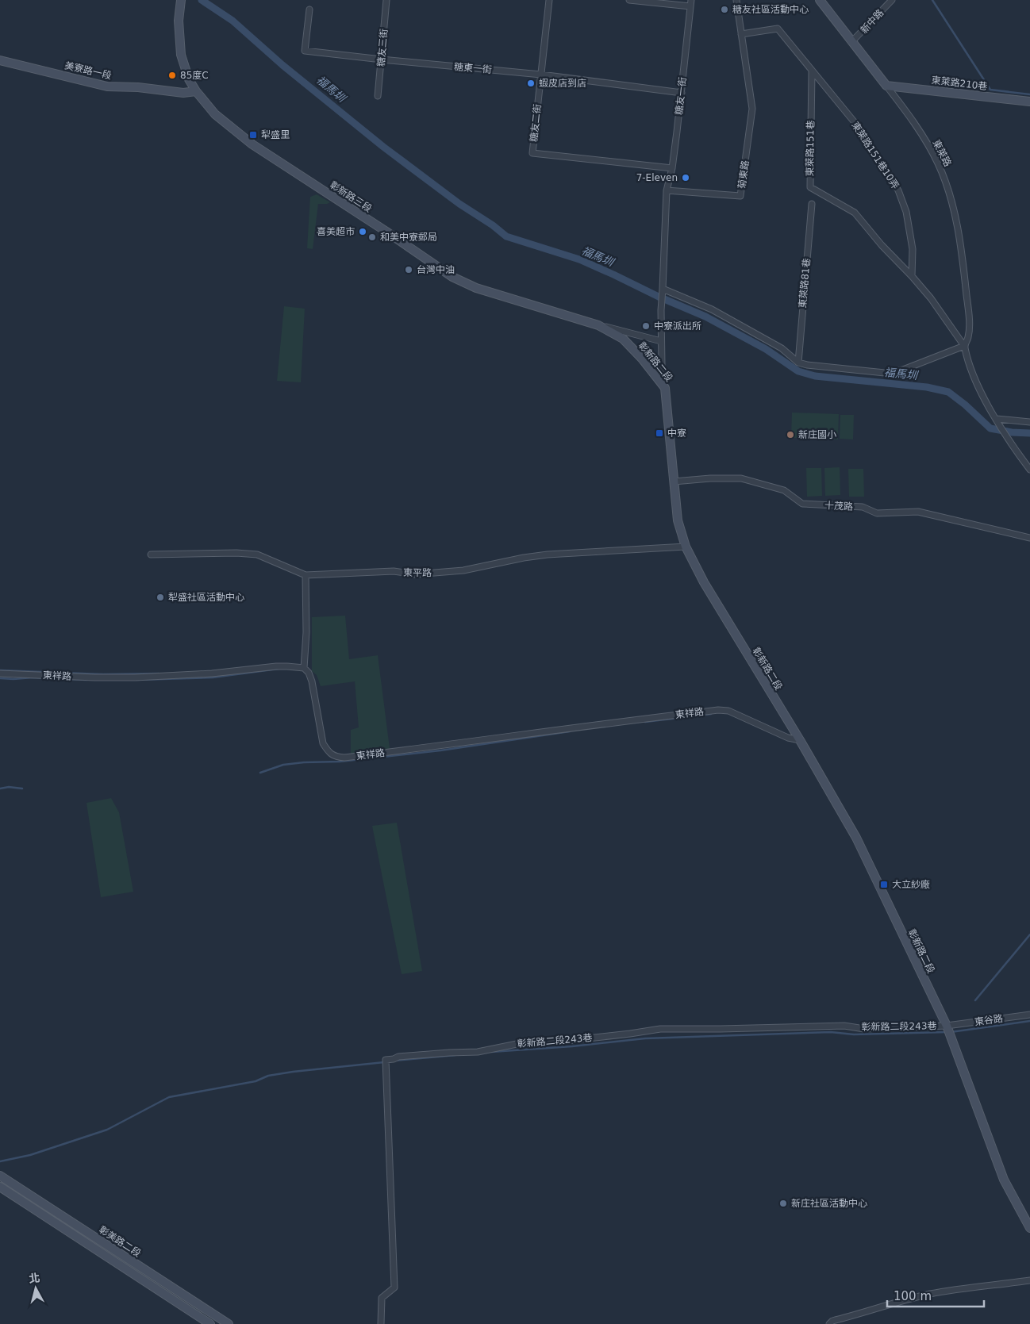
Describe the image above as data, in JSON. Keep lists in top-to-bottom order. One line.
{"streets":{"street":["新中路","糖友三街","糖東一街","美寮路一段","東萊路210巷","糖友一街","糖友二街","東萊路151巷","東萊路","東萊路151巷10弄","菊東路","彰新路三段","東萊路81巷","彰新路二段","十茂路","東平路","東祥路","東谷路","彰新路二段243巷","彰美路二段"]},"crossings":[["新中路","東萊路"],["糖友三街","糖東一街"],["糖東一街","糖友一街"],["糖東一街","糖友二街"],["美寮路一段","彰新路三段"],["東萊路210巷","東萊路"],["糖友一街","糖友二街"],["糖友一街","菊東路"],["東萊路151巷","東萊路"],["東萊路151巷","東萊路151巷10弄"],["彰新路三段","彰新路二段"],["彰新路二段","十茂路"],["彰新路二段","東平路"],["彰新路二段","東祥路"],["彰新路二段","東谷路"],["彰新路二段","彰新路二段243巷"],["東谷路","彰新路二段243巷"]],"water":["福馬圳"],"places":{"other":["糖友社區活動中心","85度C","蝦皮店到店","7-Eleven","喜美超市","和美中寮郵局","台灣中油","中寮派出所","新庄國小","犁盛社區活動中心","新庄社區活動中心"],"transit":["犁盛里","中寮","大立紗廠"]},"scale_bar":"100 m","north":"top"}
